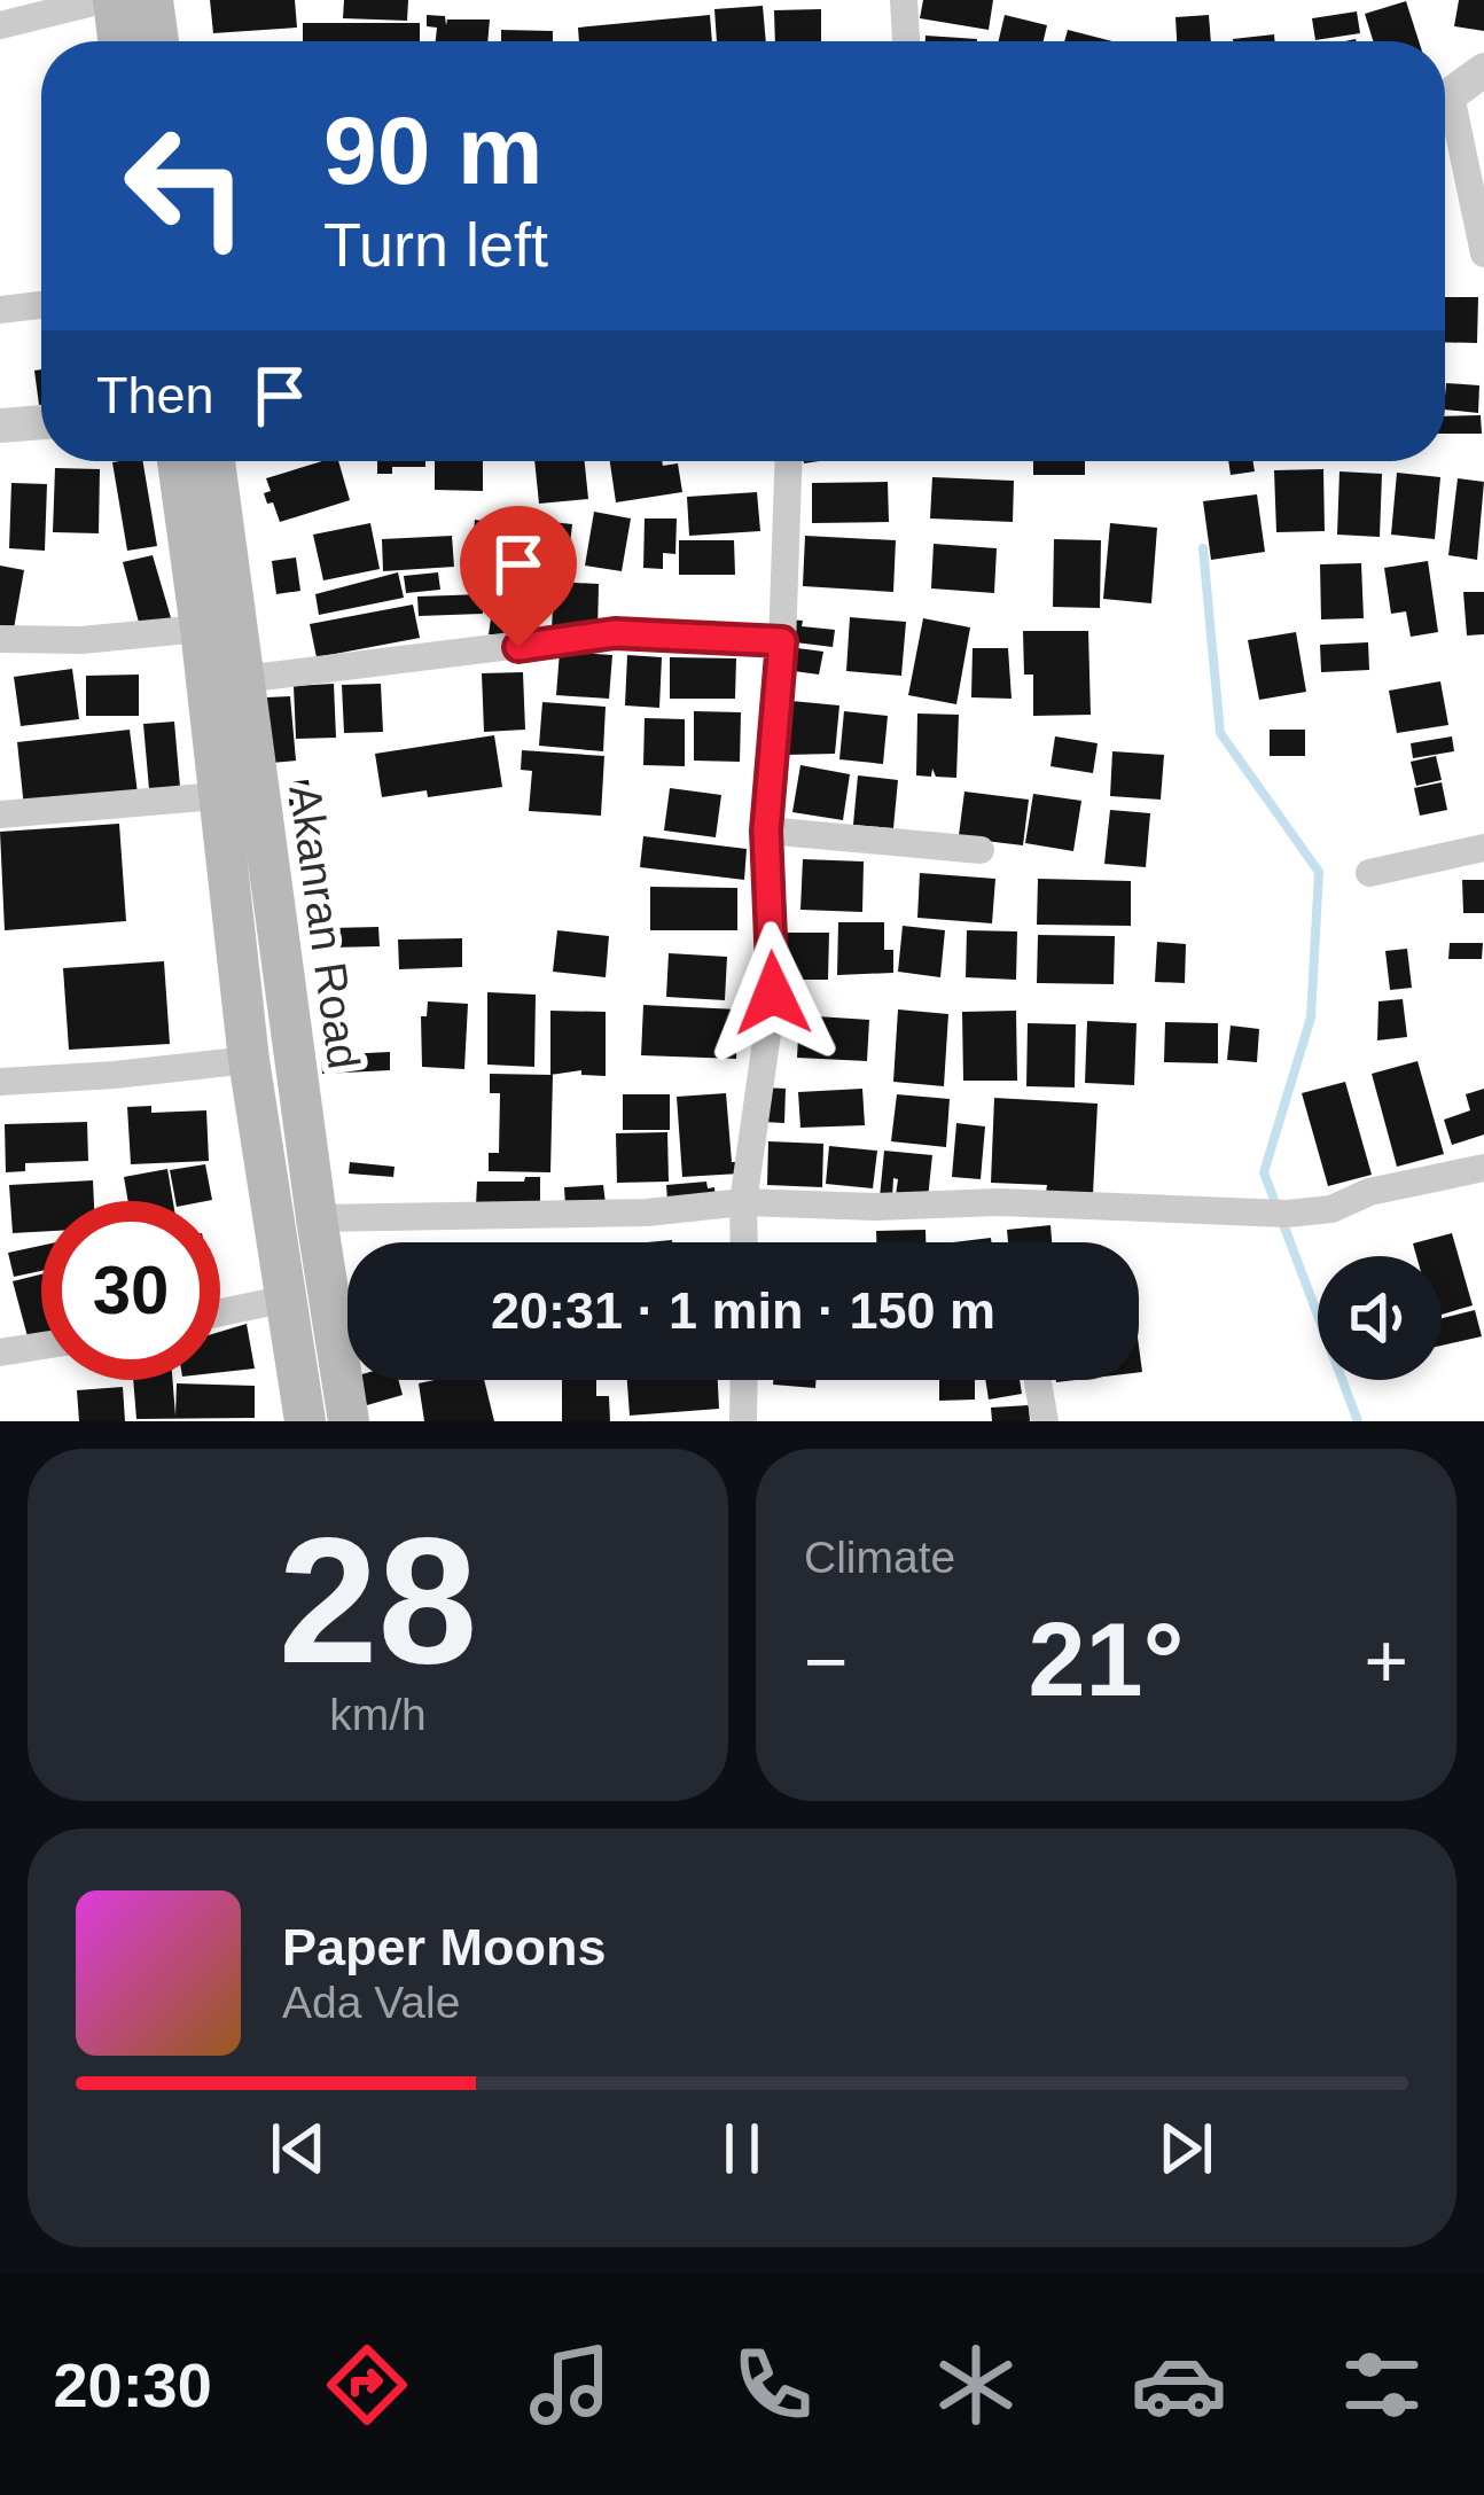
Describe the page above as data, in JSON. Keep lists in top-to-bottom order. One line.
{"streets":{"main road":["Akanran Road"]},"page":{"turn":["90 m","Turn left"],"then":"Then","limit":"30","trip":"20:31 · 1 min · 150 m","tile":[["28","km/h"],"Climate"],"heat":["−","21°","+"],"song":["Paper Moons","Ada Vale"],"tabs":"20:30"}}
